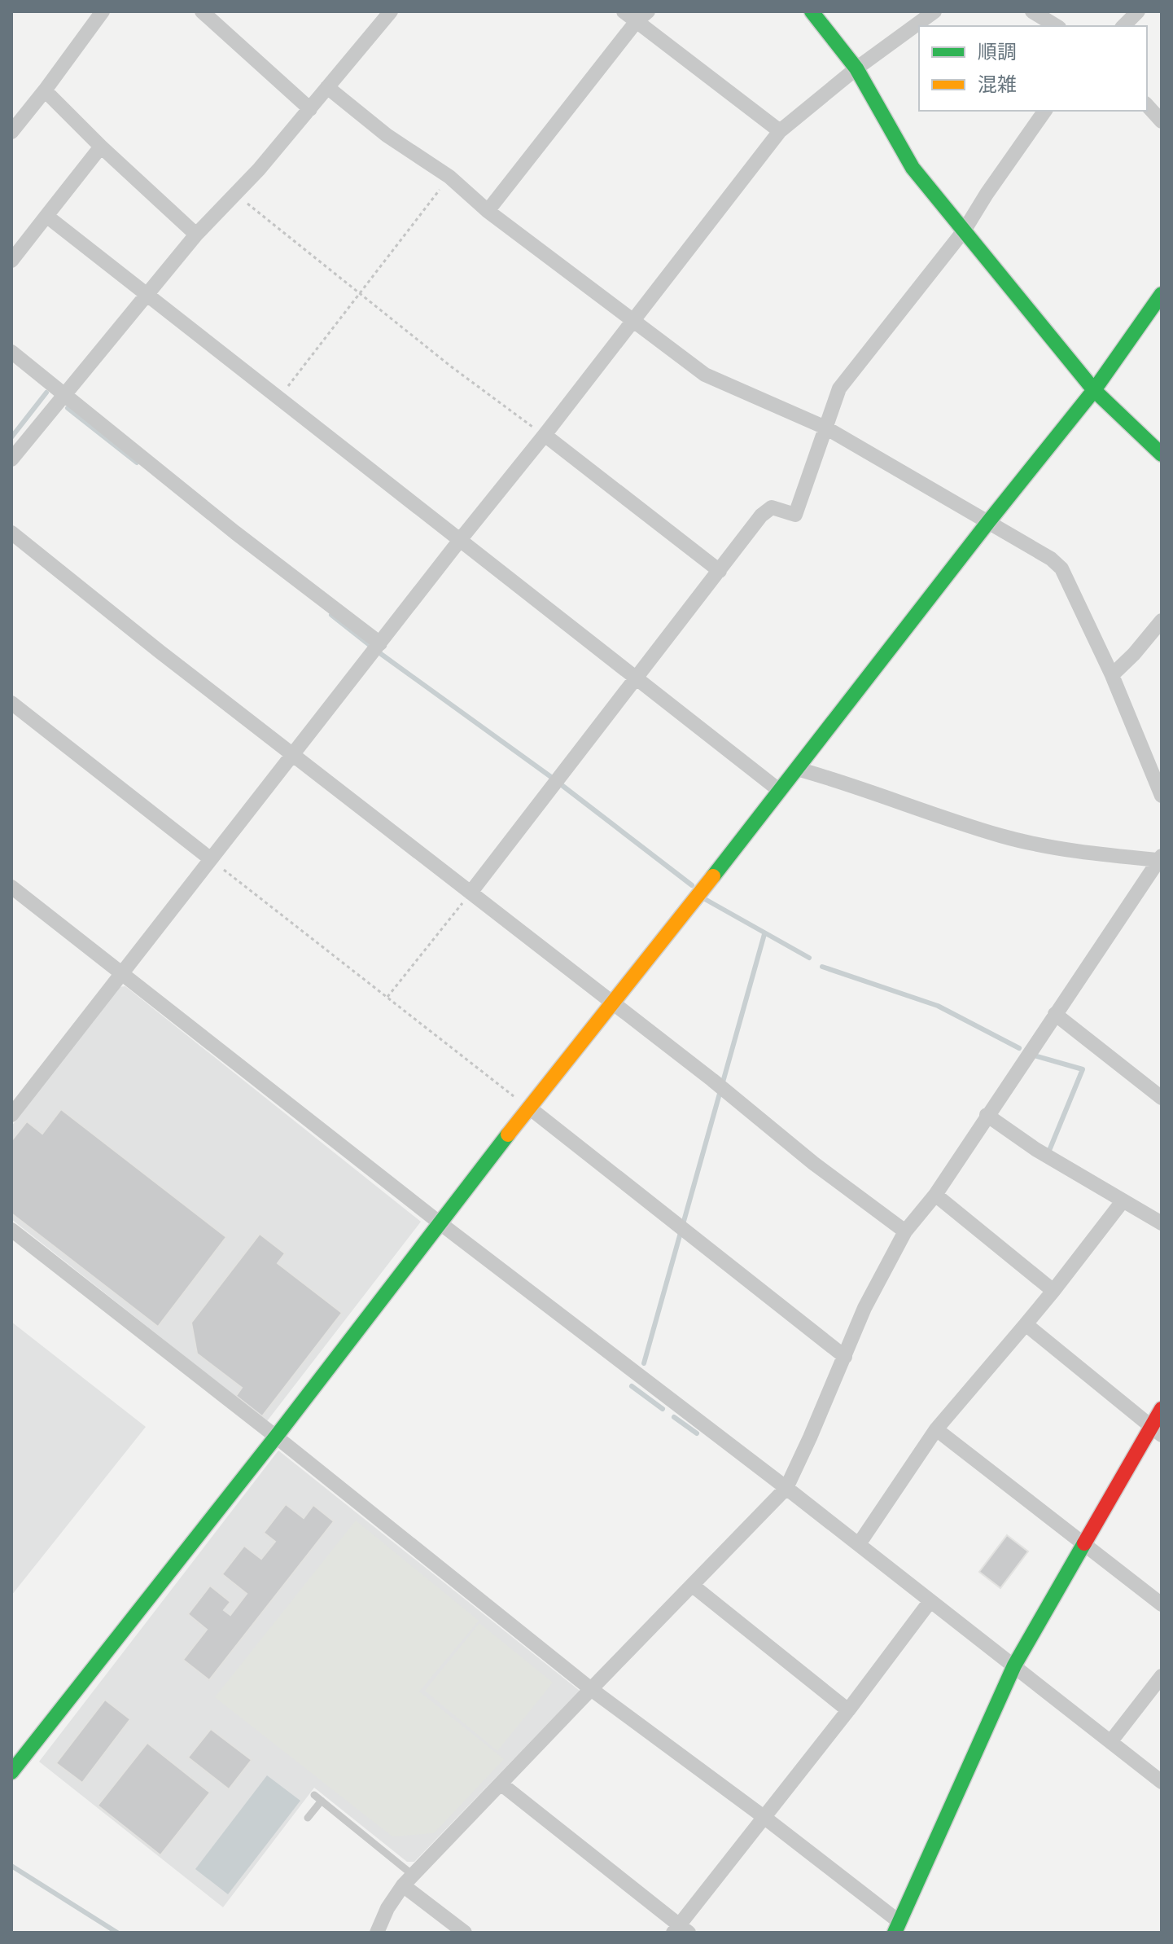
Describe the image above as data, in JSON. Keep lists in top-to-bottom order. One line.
{"legend":["順調","混雑"]}
